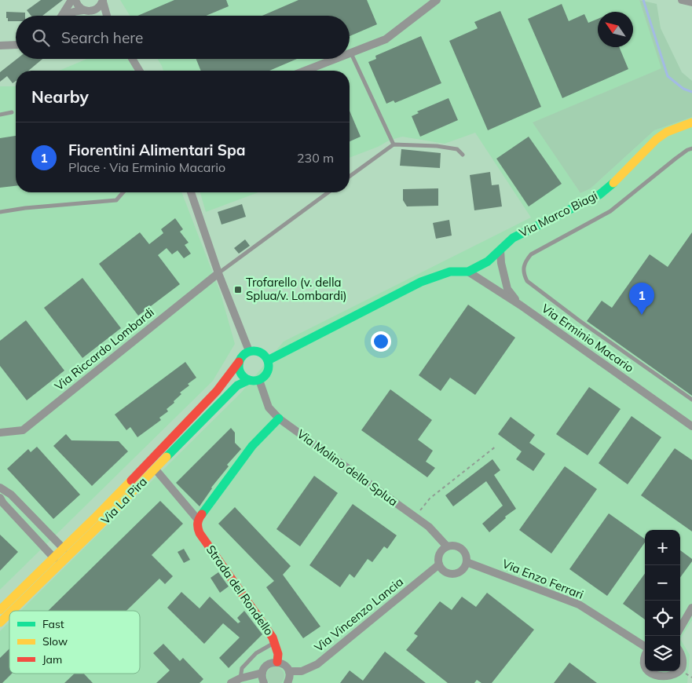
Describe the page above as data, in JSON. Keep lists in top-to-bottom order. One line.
{"streets":{"street":["Via Marco Biagi","Via Erminio Macario","Via Riccardo Lombardi","Via Molino della Splua","Via La Pira","Via Enzo Ferrari","Strada del Rondello","Via Vincenzo Lancia"]},"crossings":[["Via Marco Biagi","Via Erminio Macario"],["Via Marco Biagi","Via Molino della Splua"],["Via Marco Biagi","Via La Pira"],["Via Molino della Splua","Via La Pira"],["Via Molino della Splua","Via Enzo Ferrari"],["Via Molino della Splua","Via Vincenzo Lancia"],["Via La Pira","Strada del Rondello"],["Via Enzo Ferrari","Via Vincenzo Lancia"]],"places":{"transit":["Trofarello (v. della Splua/v. Lombardi)"]},"legend":["Fast","Slow","Jam"],"north":"top left","page":{"search":"Search here","heading":"Nearby","list":[{"mark":"1","name":"Fiorentini Alimentari Spa","note":"Place · Via Erminio Macario","value":"230 m"}],"pins":"1","map_buttons":["+","−"]}}
